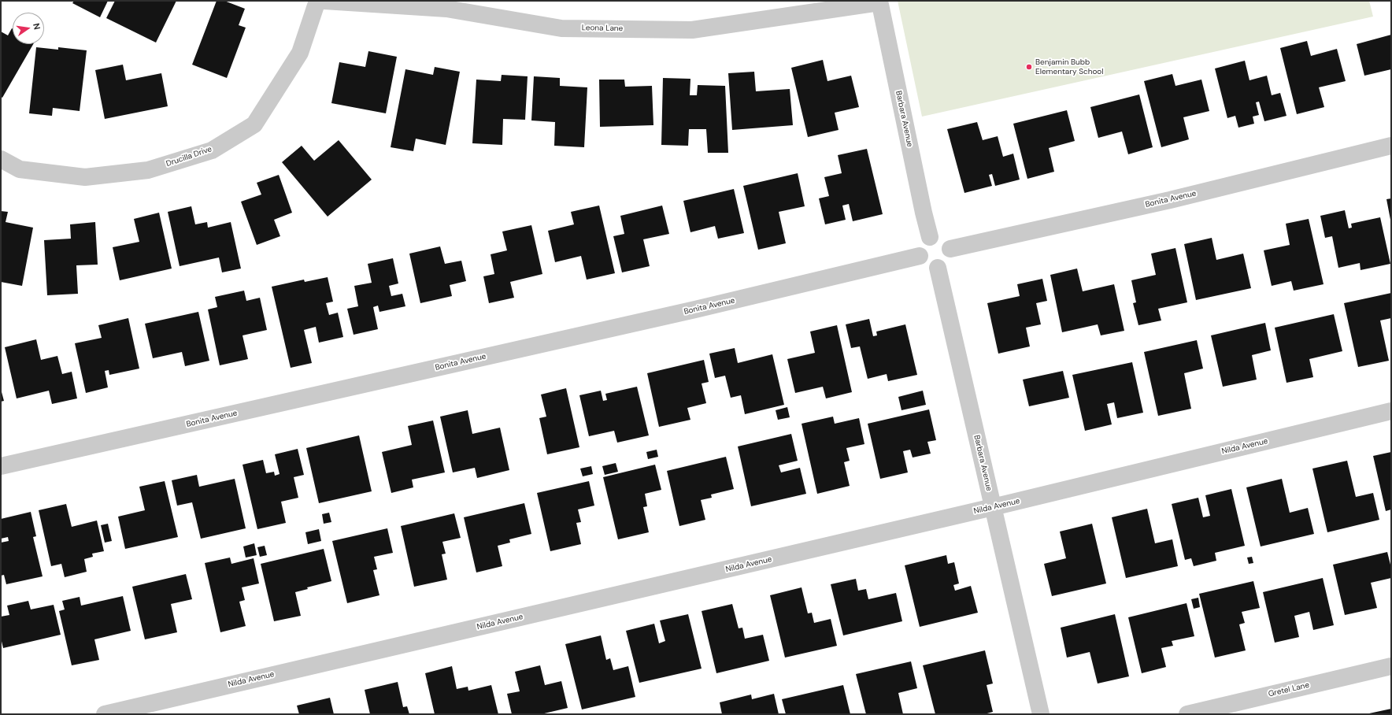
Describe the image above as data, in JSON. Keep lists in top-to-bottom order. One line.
{"streets":{"street":["Leona Lane","Barbara Avenue","Drucilla Drive","Bonita Avenue","Nilda Avenue","Gretel Lane"]},"crossings":[["Leona Lane","Barbara Avenue"],["Barbara Avenue","Bonita Avenue"],["Barbara Avenue","Nilda Avenue"]],"places":["Benjamin Bubb Elementary School"],"north":"right"}
